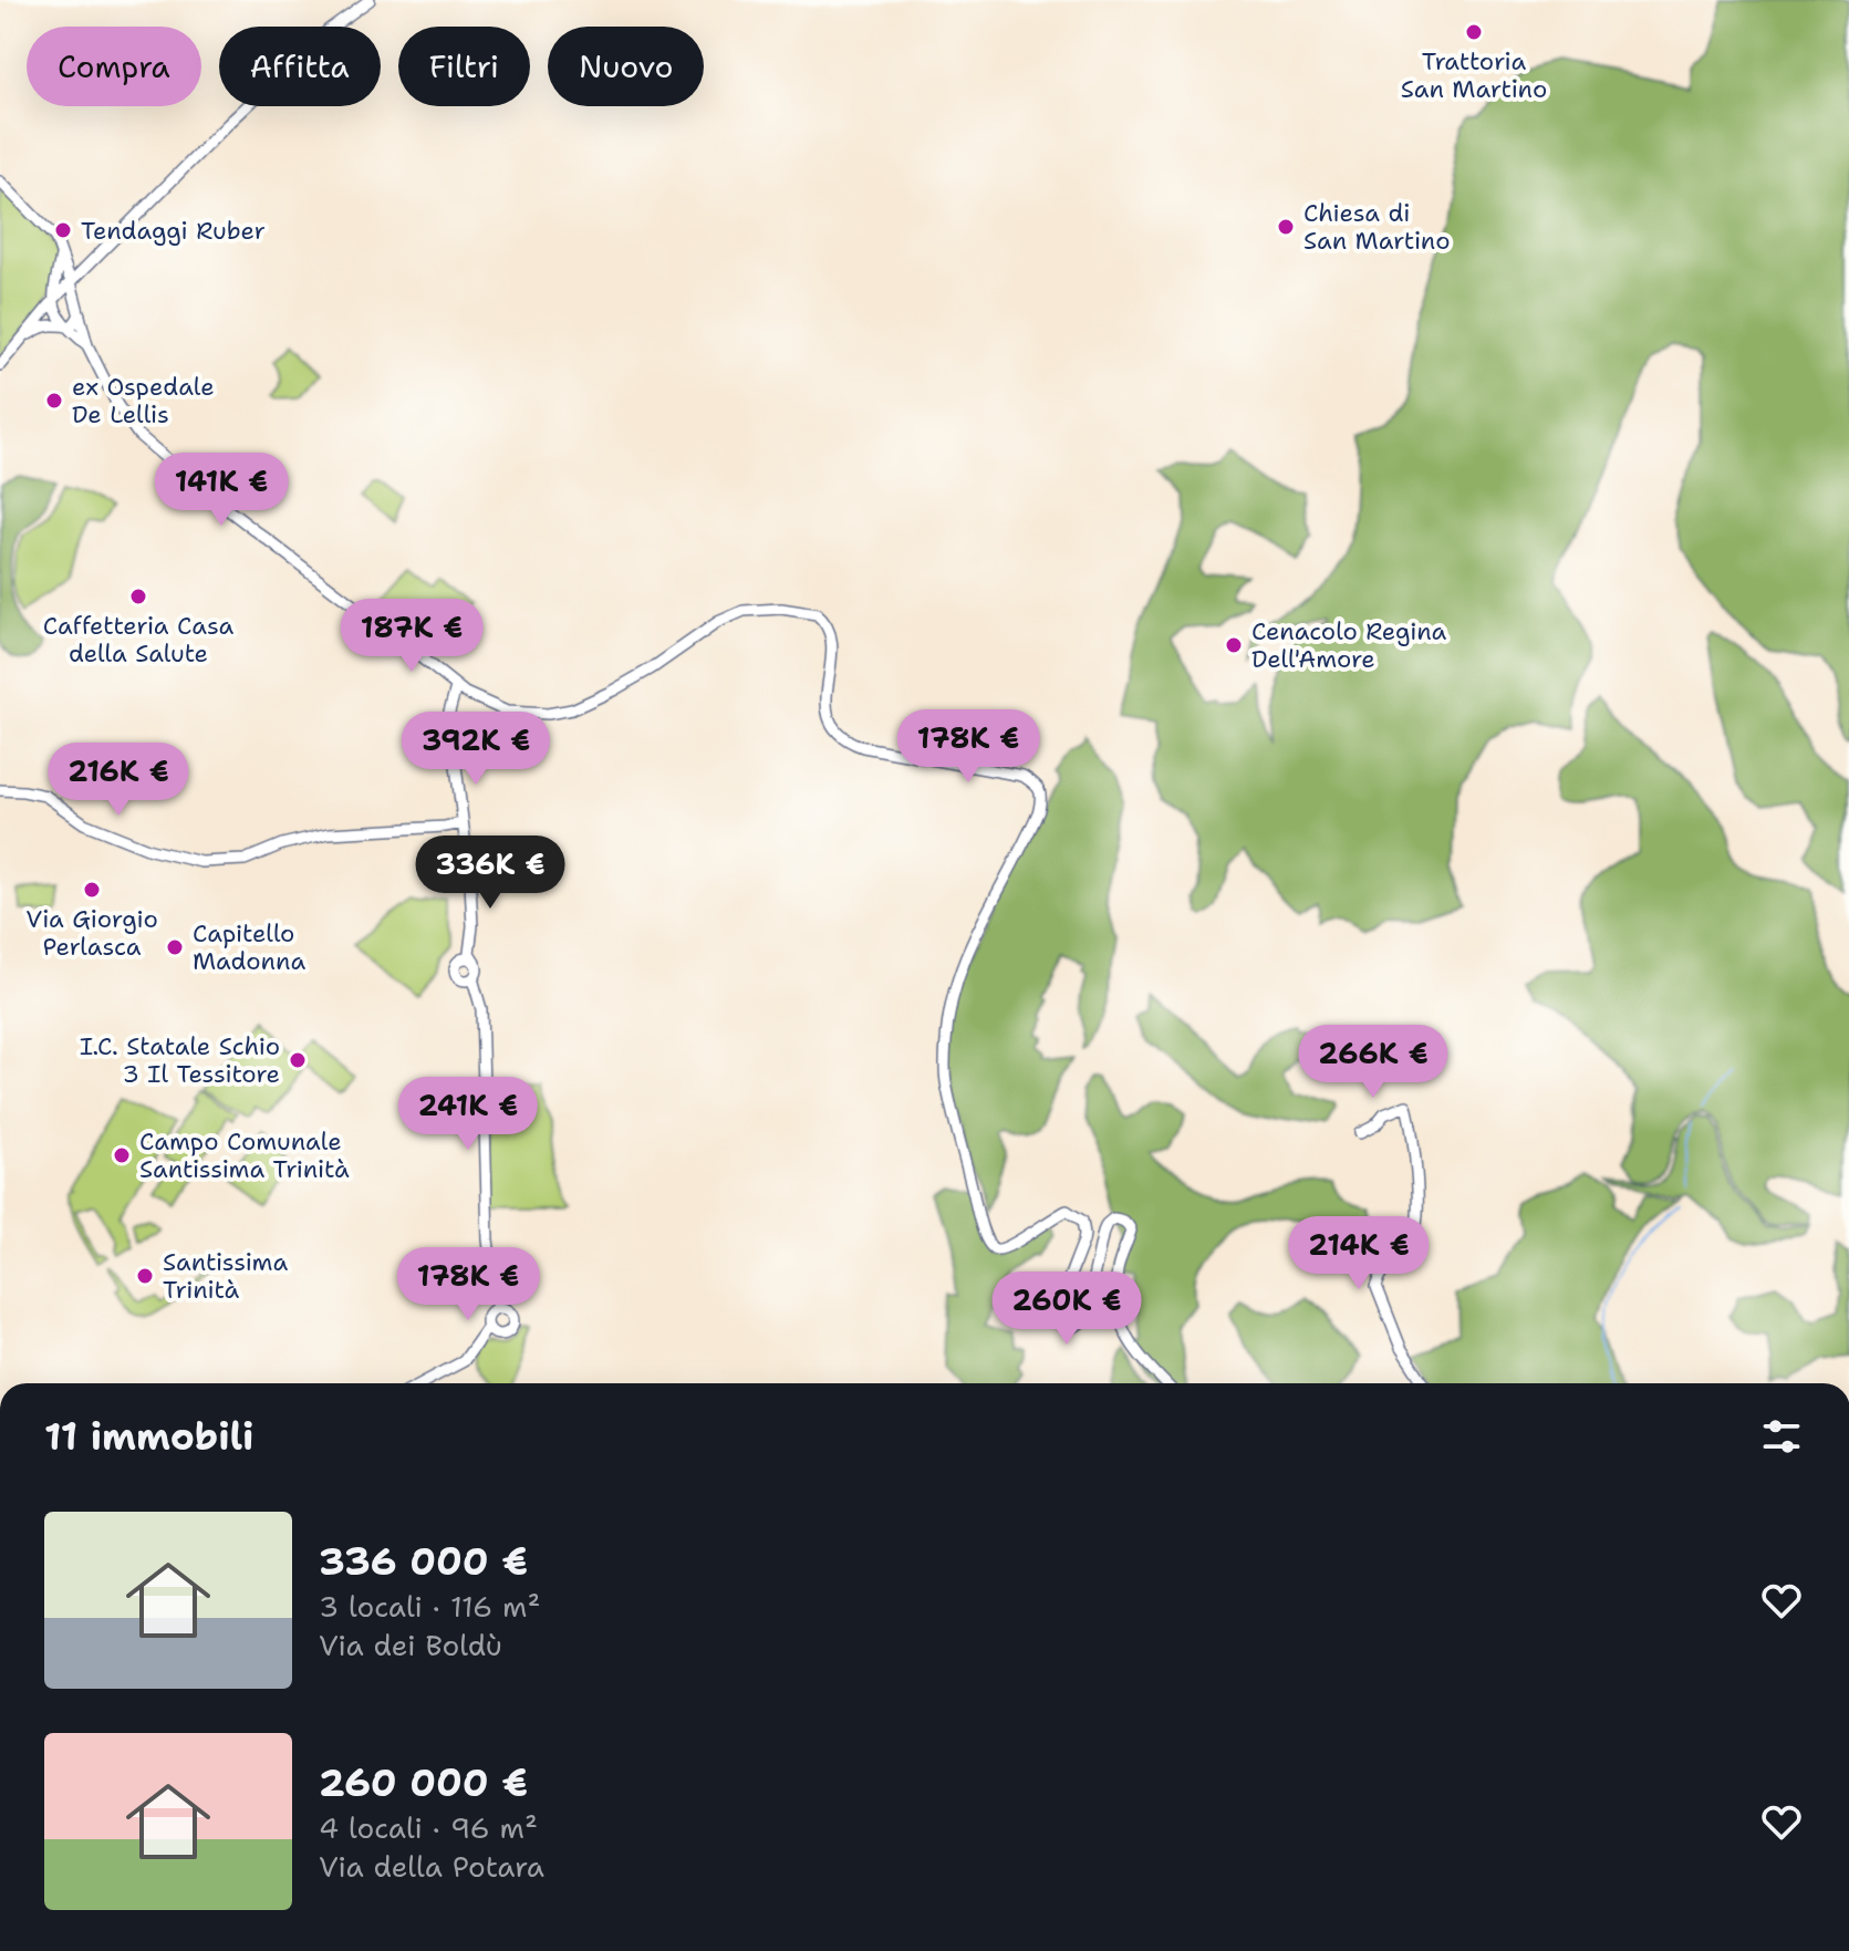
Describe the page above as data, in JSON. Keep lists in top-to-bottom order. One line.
{"places":["Trattoria San Martino","Chiesa di San Martino","Tendaggi Ruber","ex Ospedale De Lellis","Caffetteria Casa della Salute","Cenacolo Regina Dell'Amore","Via Giorgio Perlasca","Capitello Madonna","I.C. Statale Schio 3 Il Tessitore","Campo Comunale Santissima Trinità","Santissima Trinità"],"page":{"chip":["Compra","Affitta","Filtri","Nuovo"],"price":["141K €","187K €","178K €","392K €","216K €","336K €","266K €","241K €","214K €","178K €","260K €"],"heading":"11 immobili","list":[{"name":"336 000 €","note":"3 locali · 116 m² · Via dei Boldù"},{"name":"260 000 €","note":"4 locali · 96 m² · Via della Potara"}]}}
